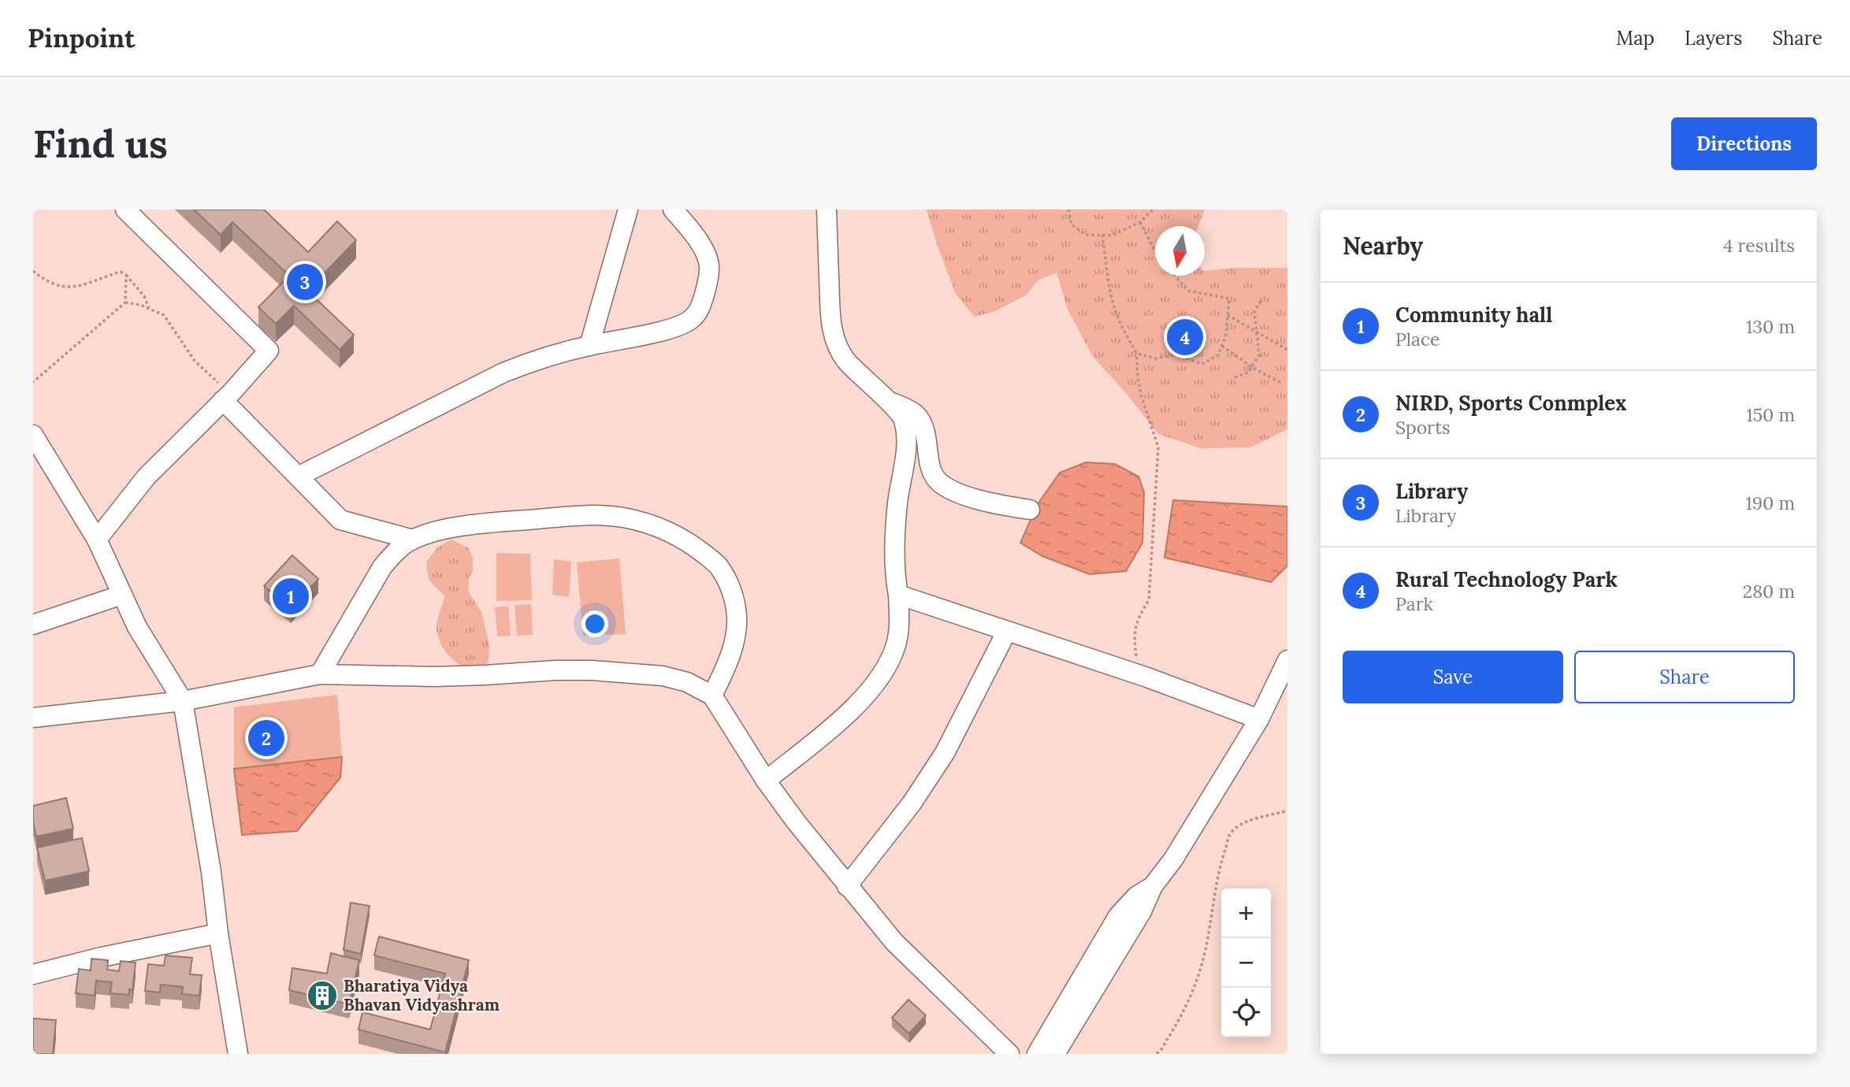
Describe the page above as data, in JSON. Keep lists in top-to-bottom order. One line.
{"places":{"building":["Bharatiya Vidya Bhavan Vidyashram"]},"north":"bottom","page":{"header":"Pinpoint","nav":["Map","Layers","Share"],"buttons":["Directions",["Save","Share"]],"title":"Find us","heading":["Nearby","4 results"],"pins":["3","4","1","2"],"list":[{"mark":"1","name":"Community hall","note":"Place","value":"130 m"},{"mark":"2","name":"NIRD, Sports Conmplex","note":"Sports","value":"150 m"},{"mark":"3","name":"Library","note":"Library","value":"190 m"},{"mark":"4","name":"Rural Technology Park","note":"Park","value":"280 m"}],"map_buttons":["+","−"]}}
